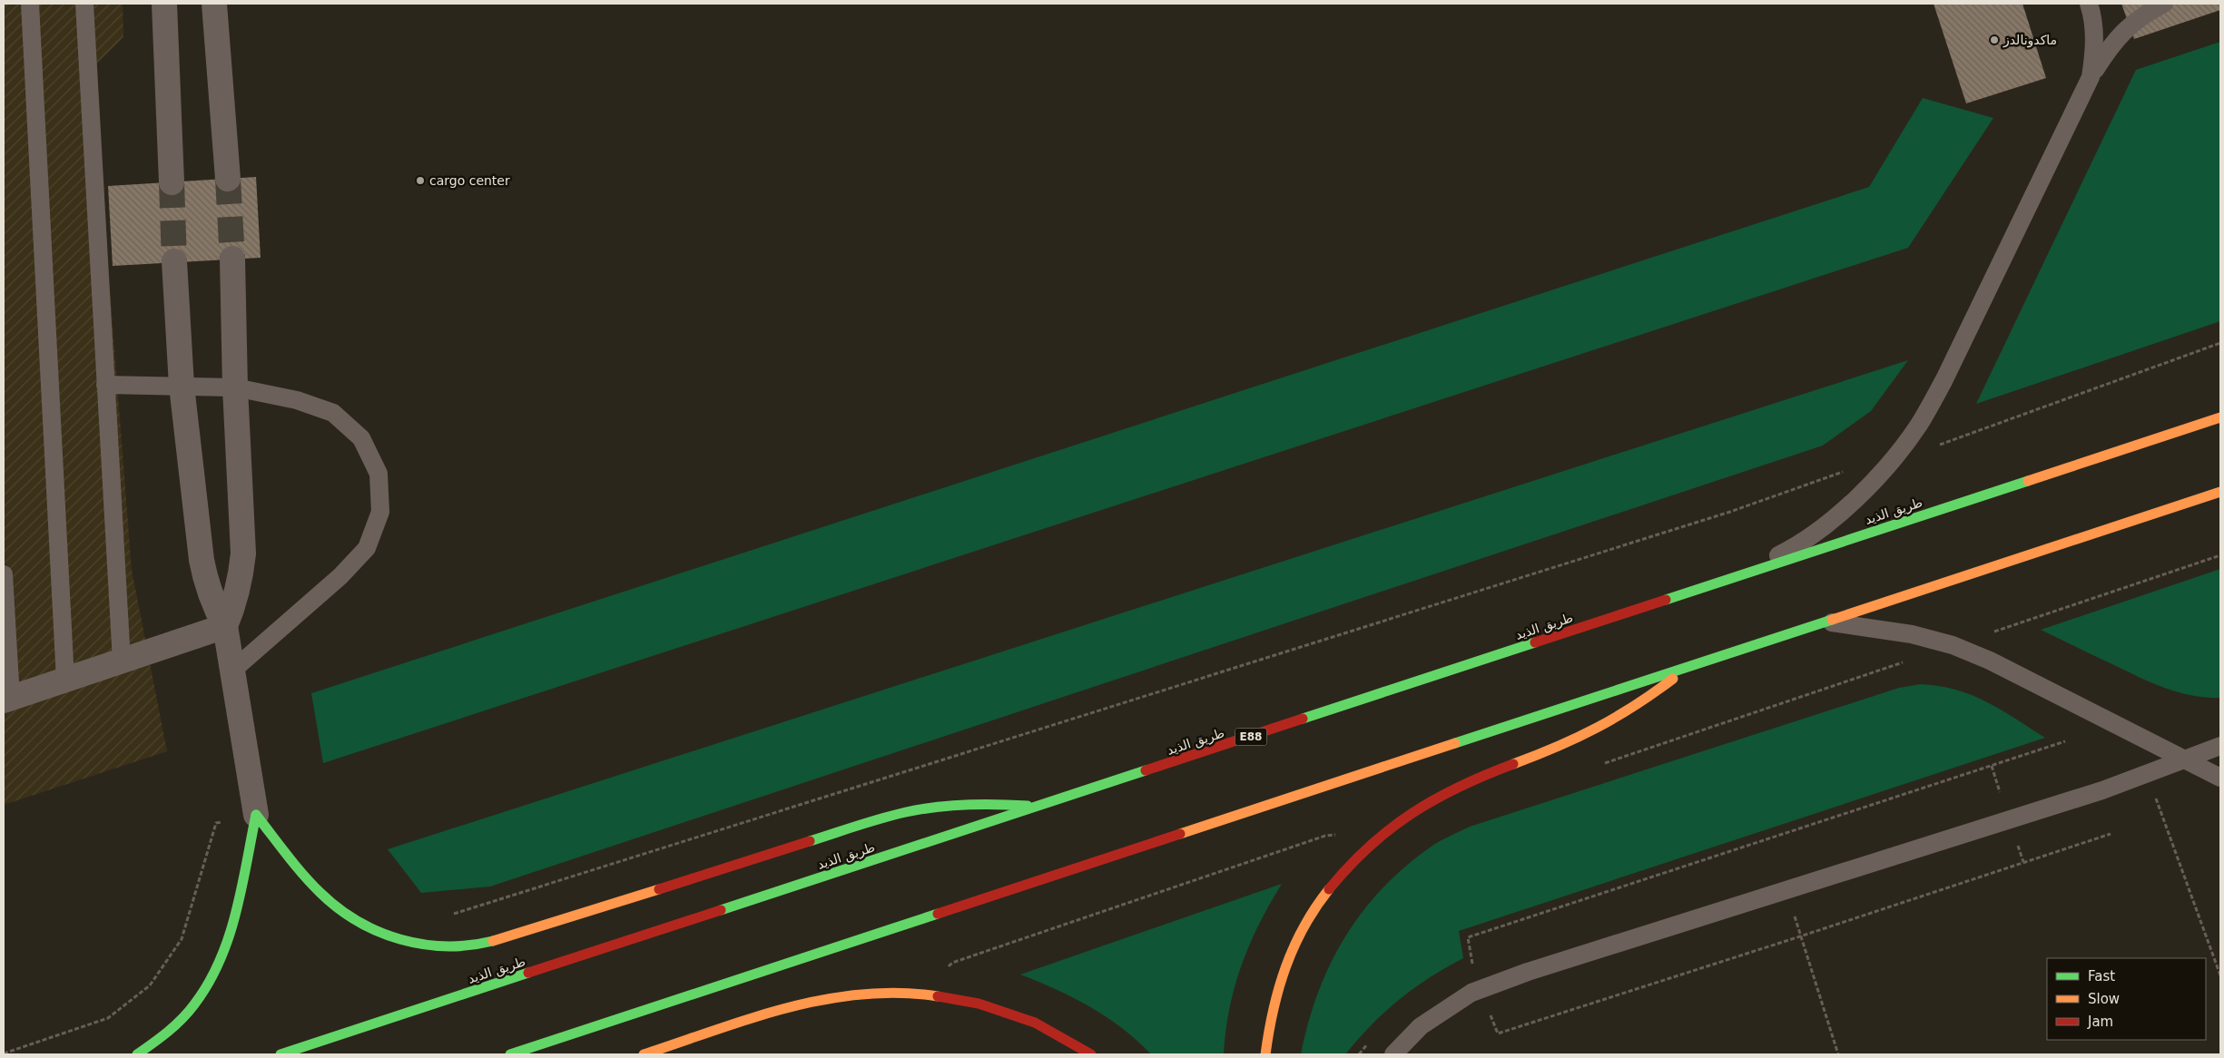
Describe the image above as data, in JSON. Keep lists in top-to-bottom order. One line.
{"streets":{"highway":["طريق الذيد","E88"]},"places":["ماكدونالدز","cargo center"],"legend":["Fast","Slow","Jam"]}
